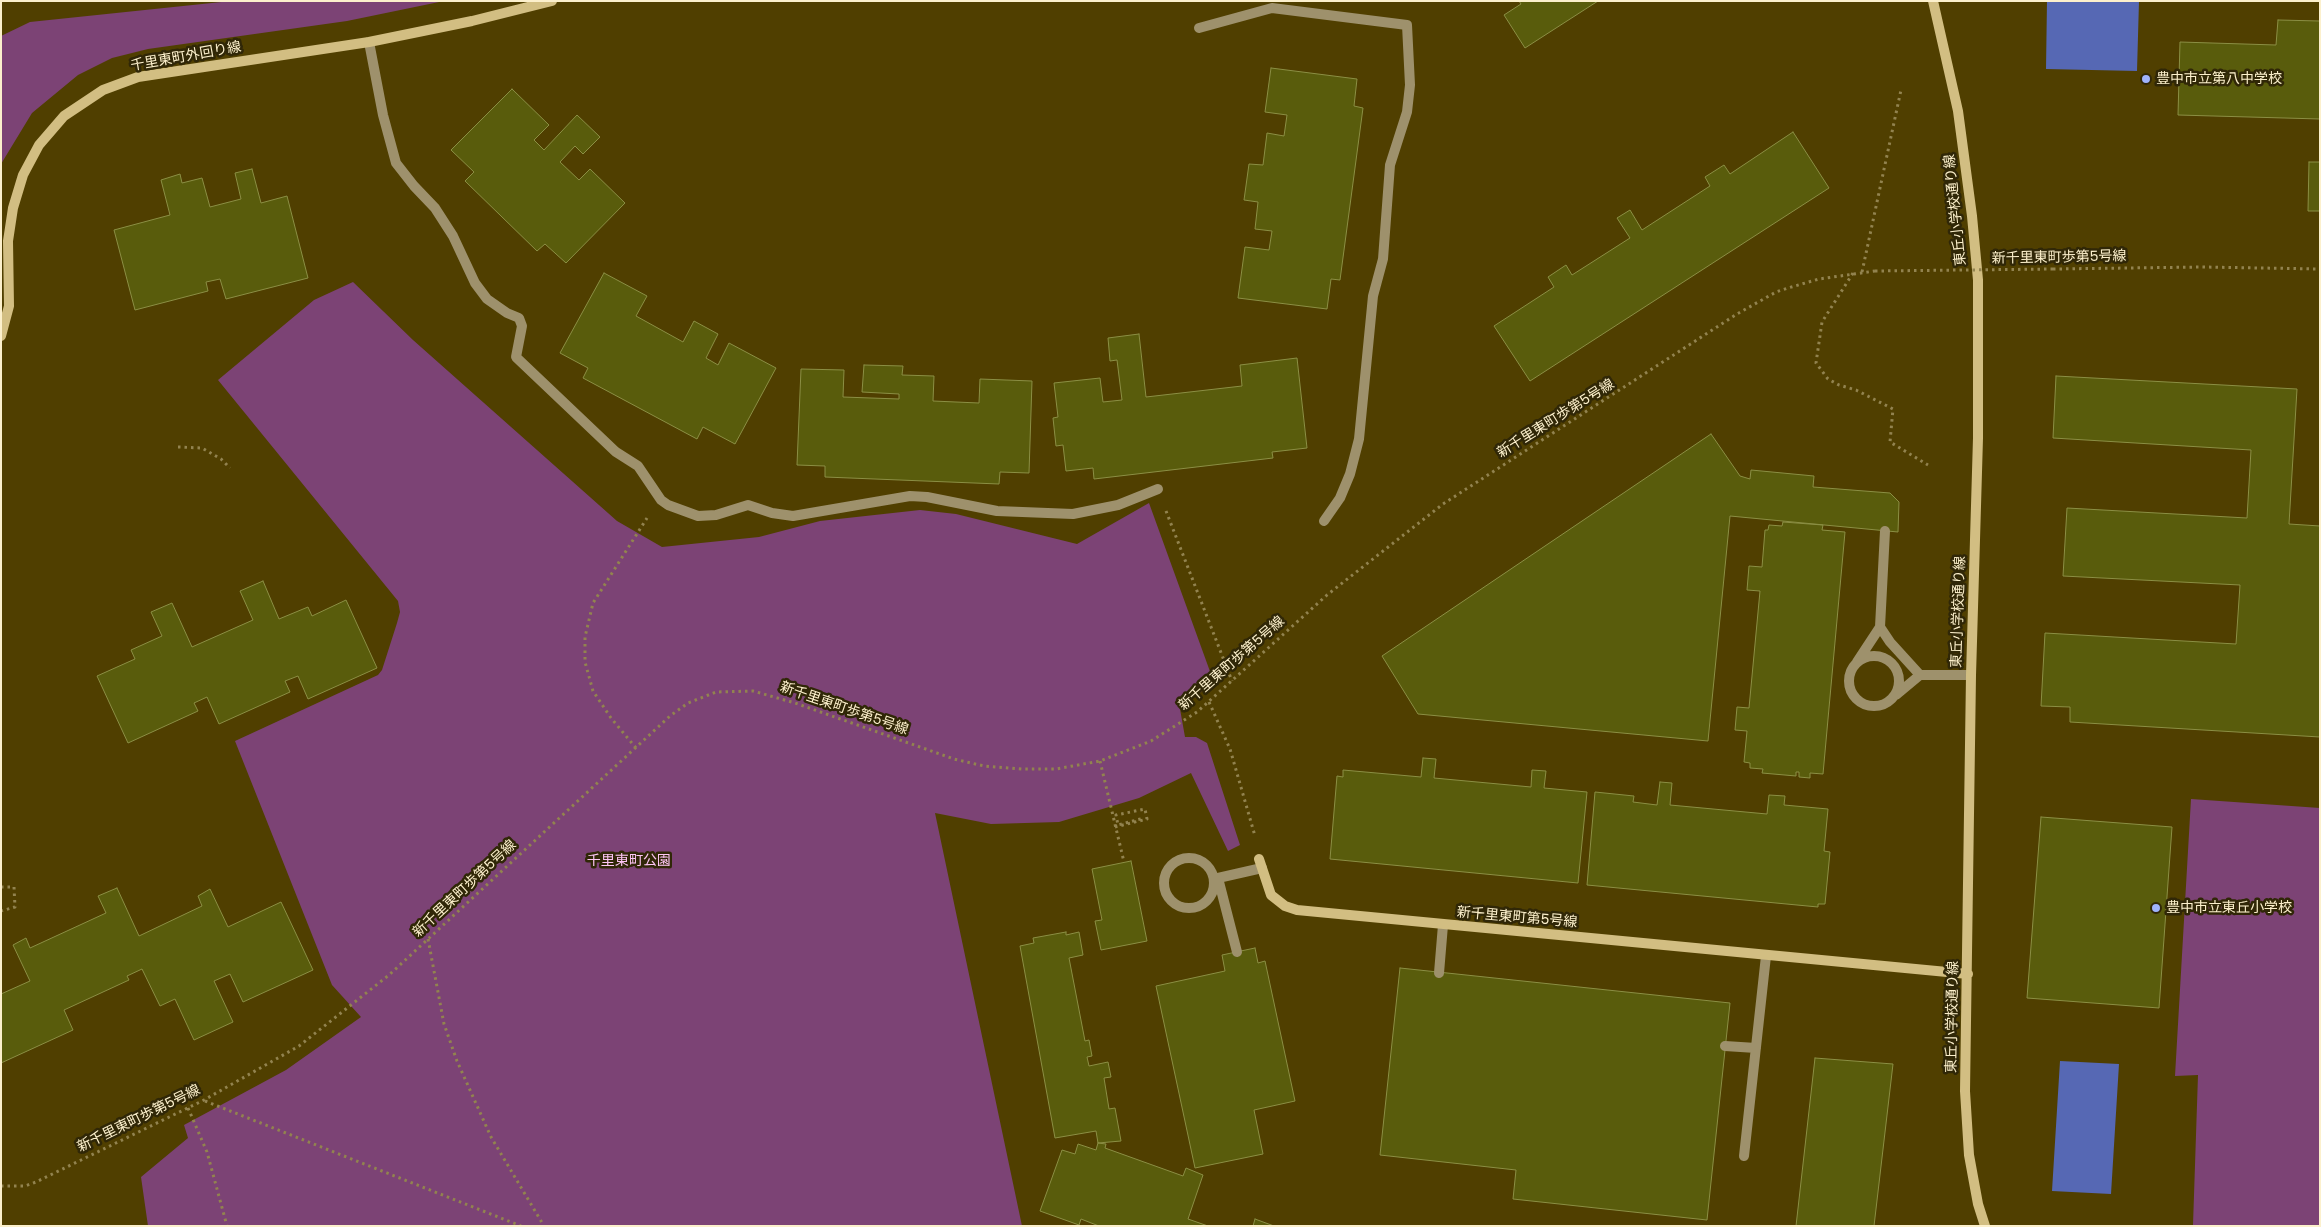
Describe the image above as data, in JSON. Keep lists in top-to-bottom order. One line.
{"streets":{"street":["千里東町外回り線","東丘小学校通り線","新千里東町第5号線"],"path":["新千里東町歩第5号線"]},"crossings":[["東丘小学校通り線","新千里東町第5号線"]],"parks":["千里東町公園"],"places":["豊中市立第八中学校","豊中市立東丘小学校"]}
